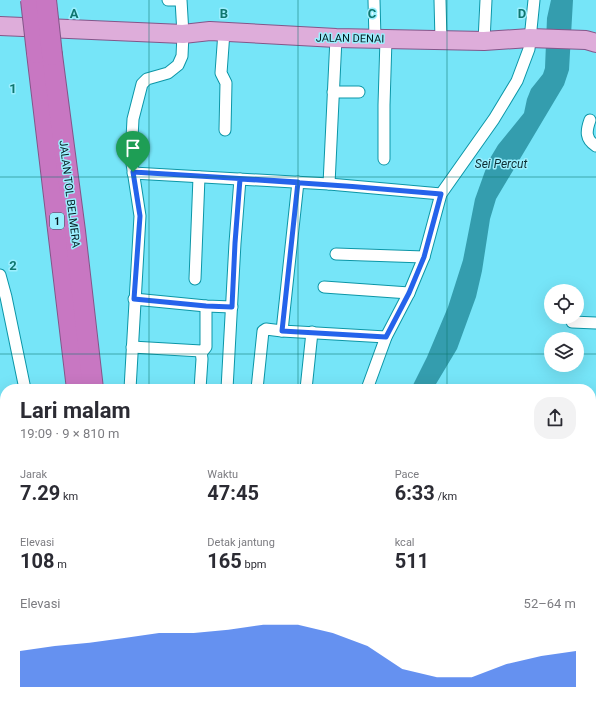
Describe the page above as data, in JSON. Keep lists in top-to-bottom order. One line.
{"streets":{"highway":["JALAN TOL BELMERA","1"],"main road":["JALAN DENAI"]},"water":["Sei Percut"],"page":{"heading":["Lari malam","19:09 · 9 × 810 m"],"stats":[["Jarak","7.29 km"],["Waktu","47:45"],["Pace","6:33 /km"],["Elevasi","108 m"],["Detak jantung","165 bpm"],["kcal","511"]],"chart":["Elevasi","52–64 m"]},"grid":{"columns":["A","B","C","D"],"rows":["1","2"]}}
